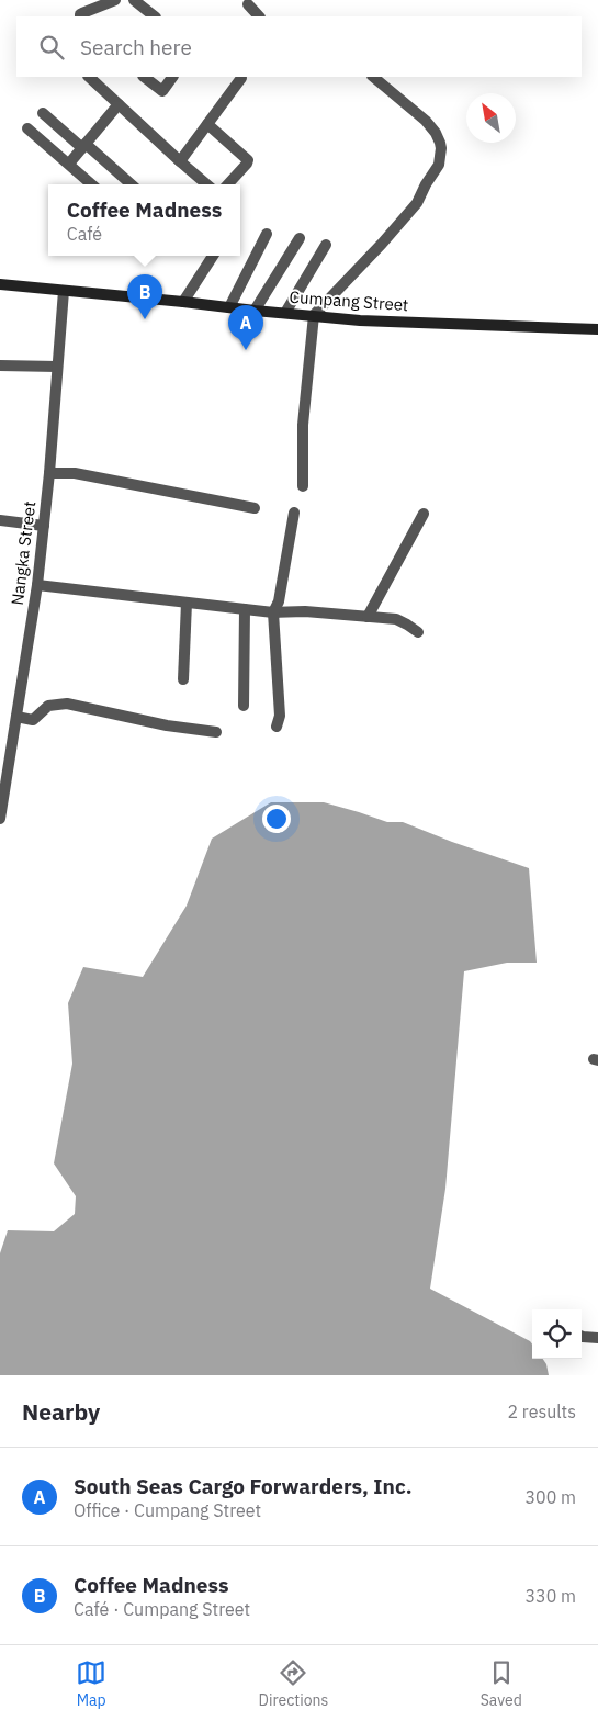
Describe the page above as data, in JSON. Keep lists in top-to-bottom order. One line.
{"streets":{"street":["Cumpang Street","Nangka Street"]},"crossings":[["Cumpang Street","Nangka Street"]],"north":"top left","page":{"search":"Search here","popup":["Coffee Madness","Café"],"pins":["B","A"],"heading":["Nearby","2 results"],"list":[{"mark":"A","name":"South Seas Cargo Forwarders, Inc.","note":"Office · Cumpang Street","value":"300 m"},{"mark":"B","name":"Coffee Madness","note":"Café · Cumpang Street","value":"330 m"}],"nav":["Map","Directions","Saved"]}}
